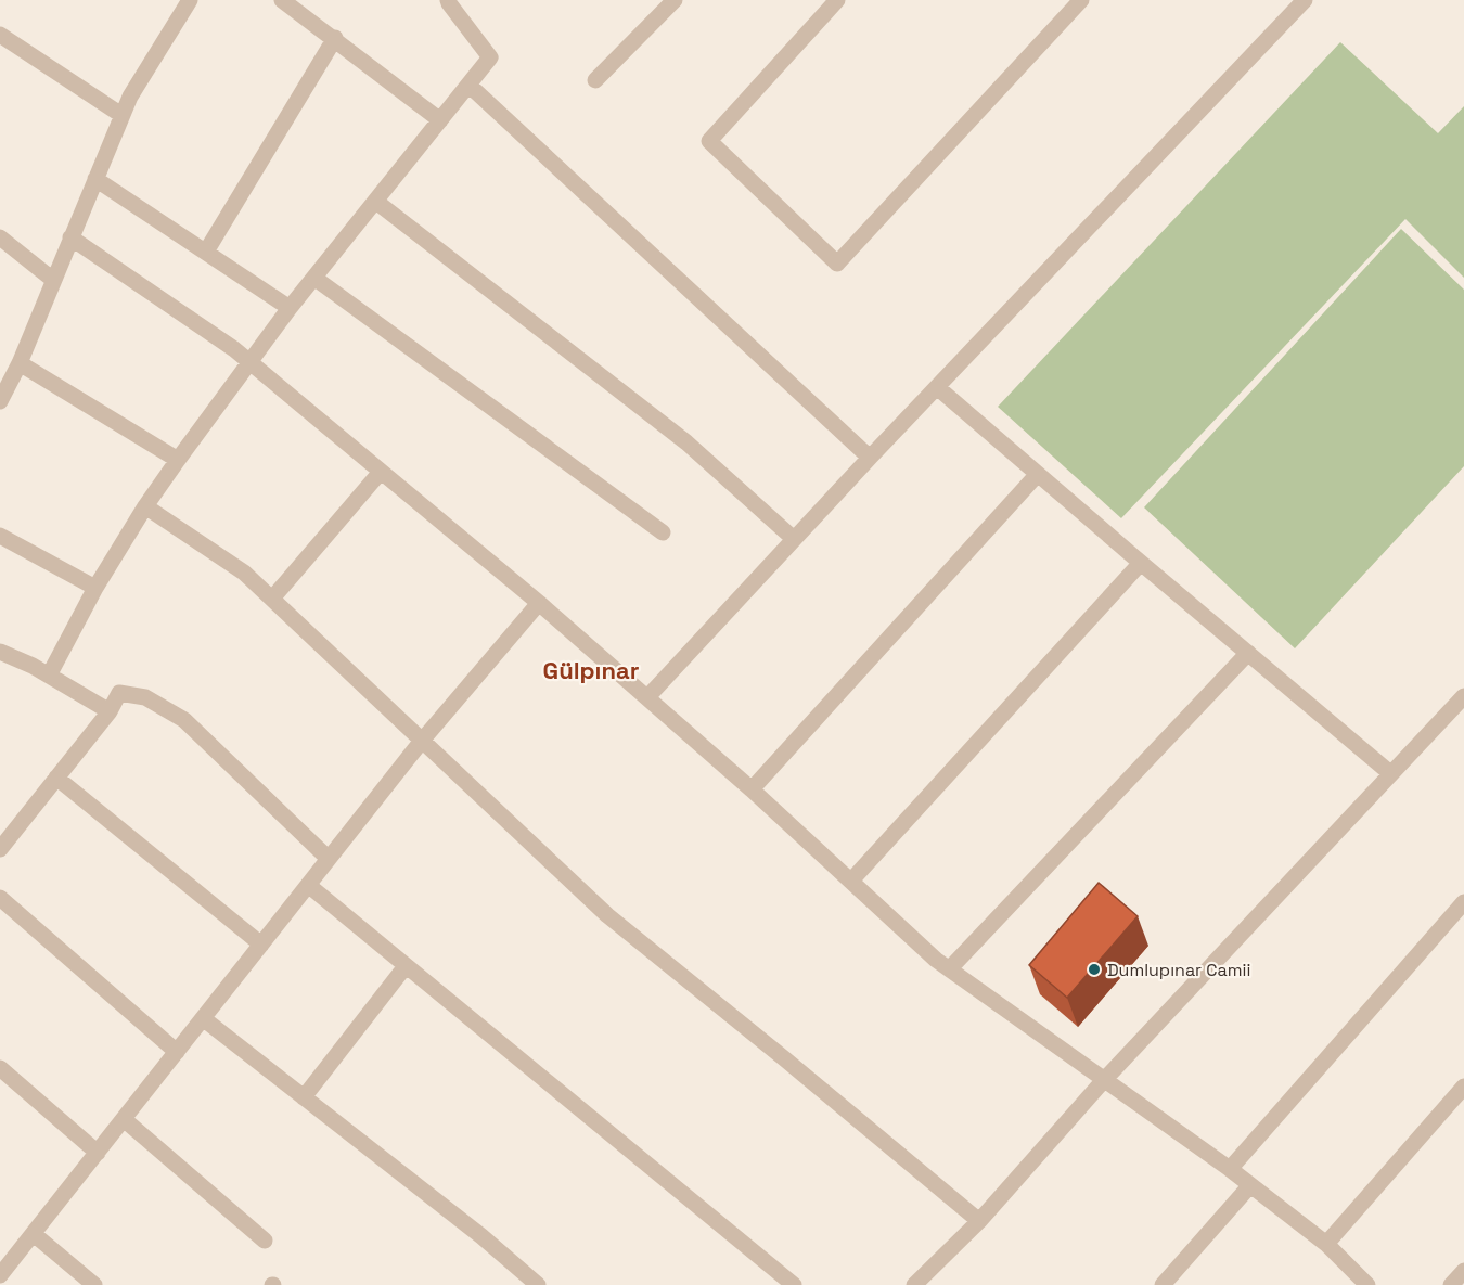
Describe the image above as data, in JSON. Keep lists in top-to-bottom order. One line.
{"districts":["Gülpınar"],"places":["Dumlupınar Camii"]}
